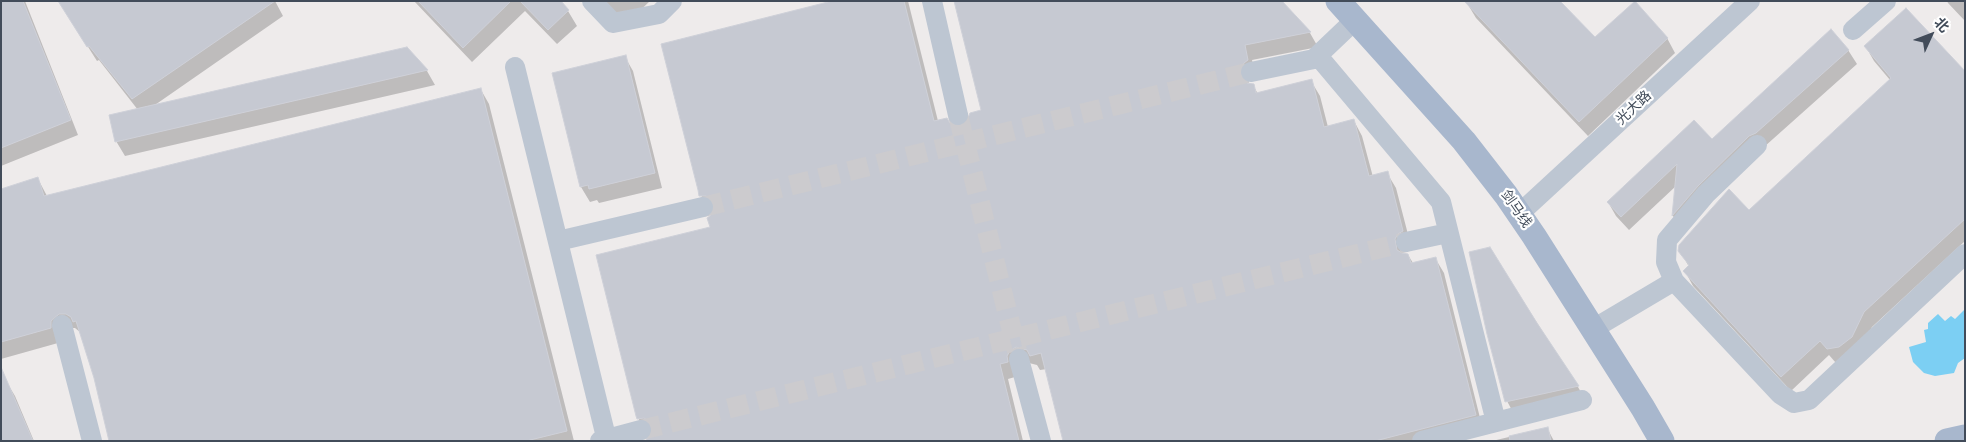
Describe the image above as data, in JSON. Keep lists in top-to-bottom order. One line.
{"streets":{"main road":["剑马线"],"street":["光大路"]},"crossings":[["光大路","剑马线"]],"north":"top right"}
